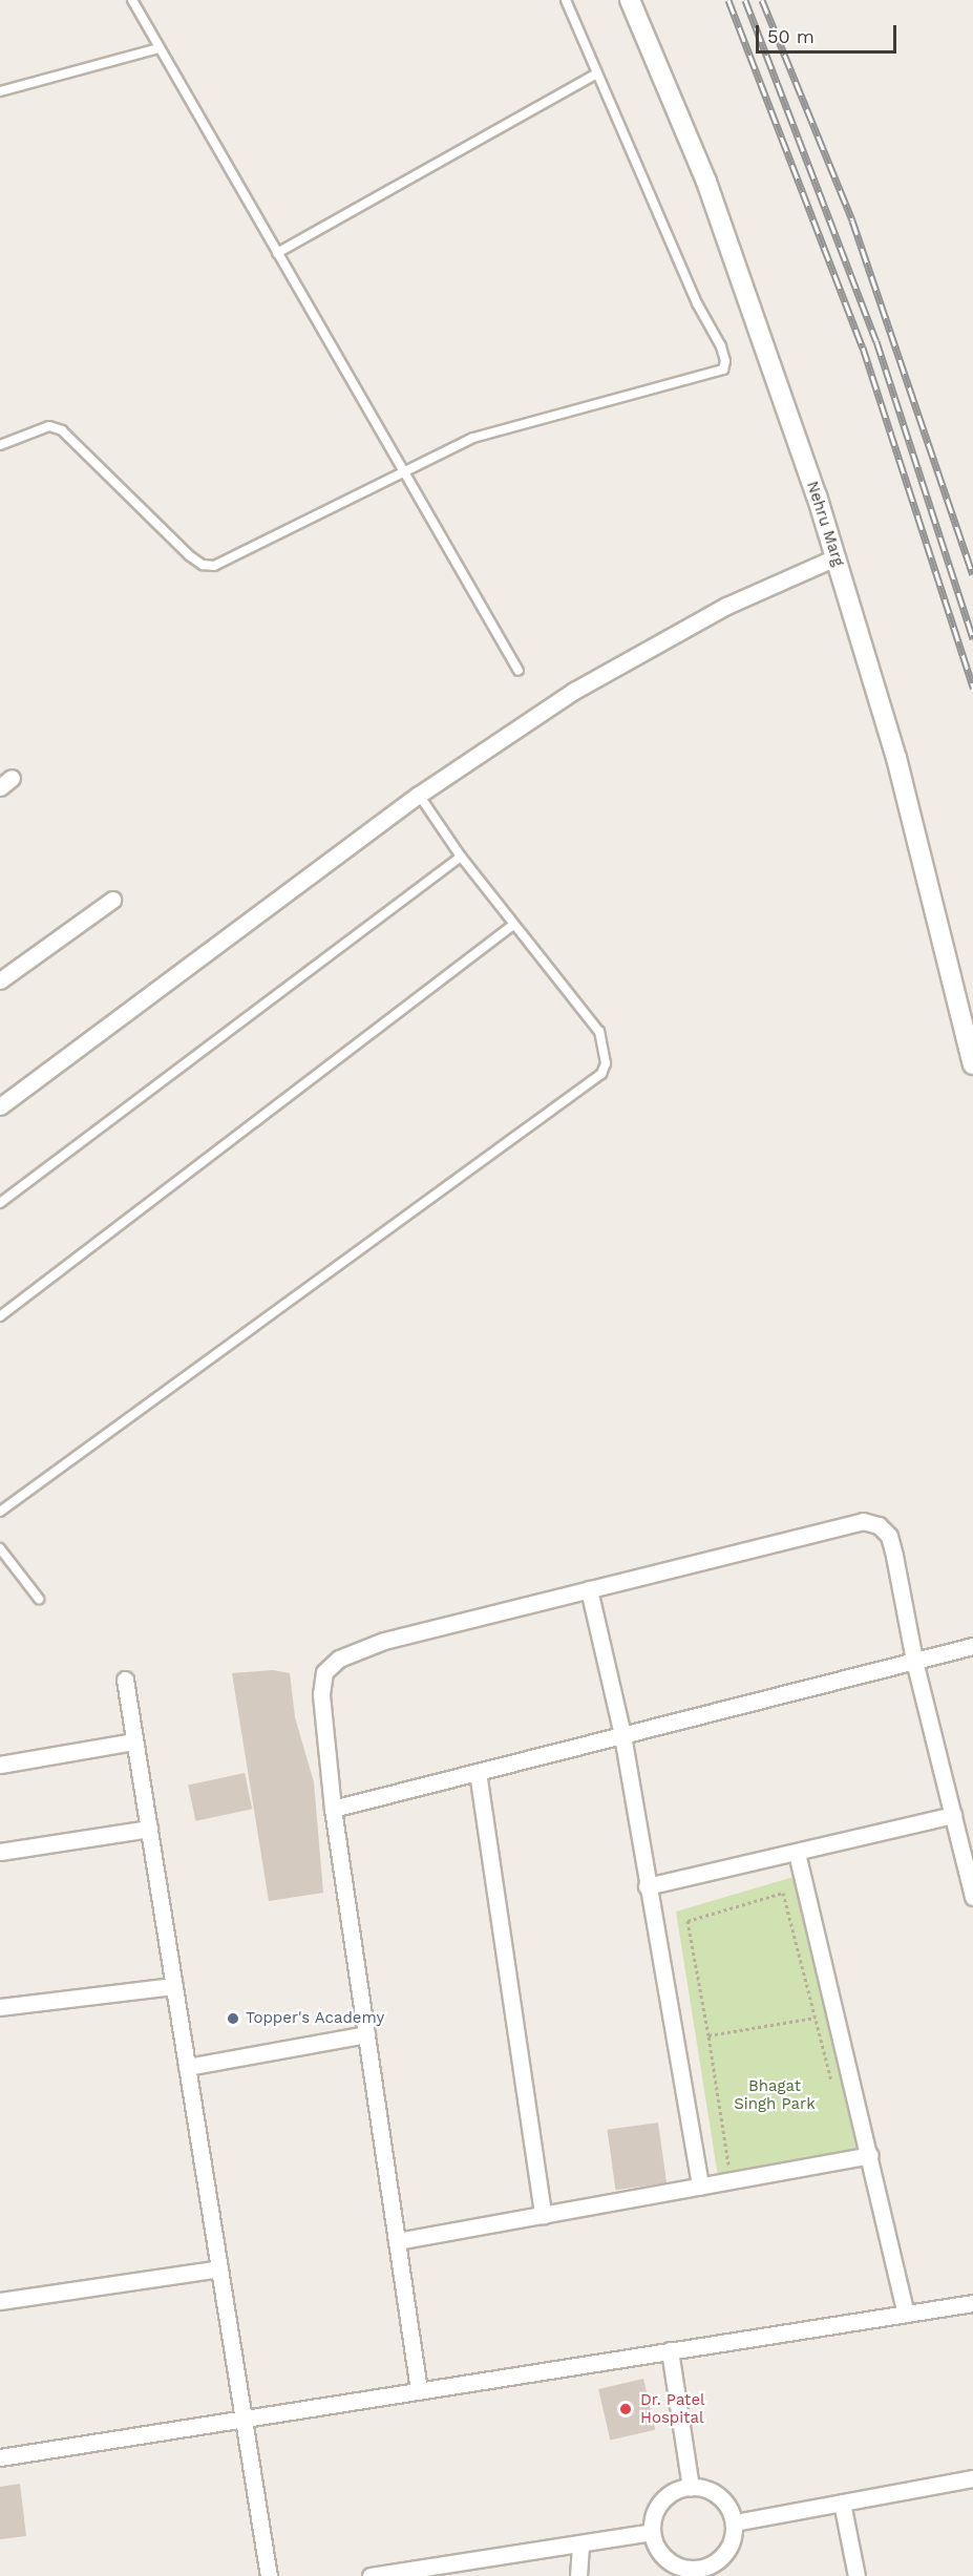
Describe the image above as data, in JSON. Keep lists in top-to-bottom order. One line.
{"streets":{"street":["Nehru Marg"]},"parks":["Bhagat Singh Park"],"places":["Topper's Academy","Dr. Patel Hospital"],"scale_bar":"50 m"}
